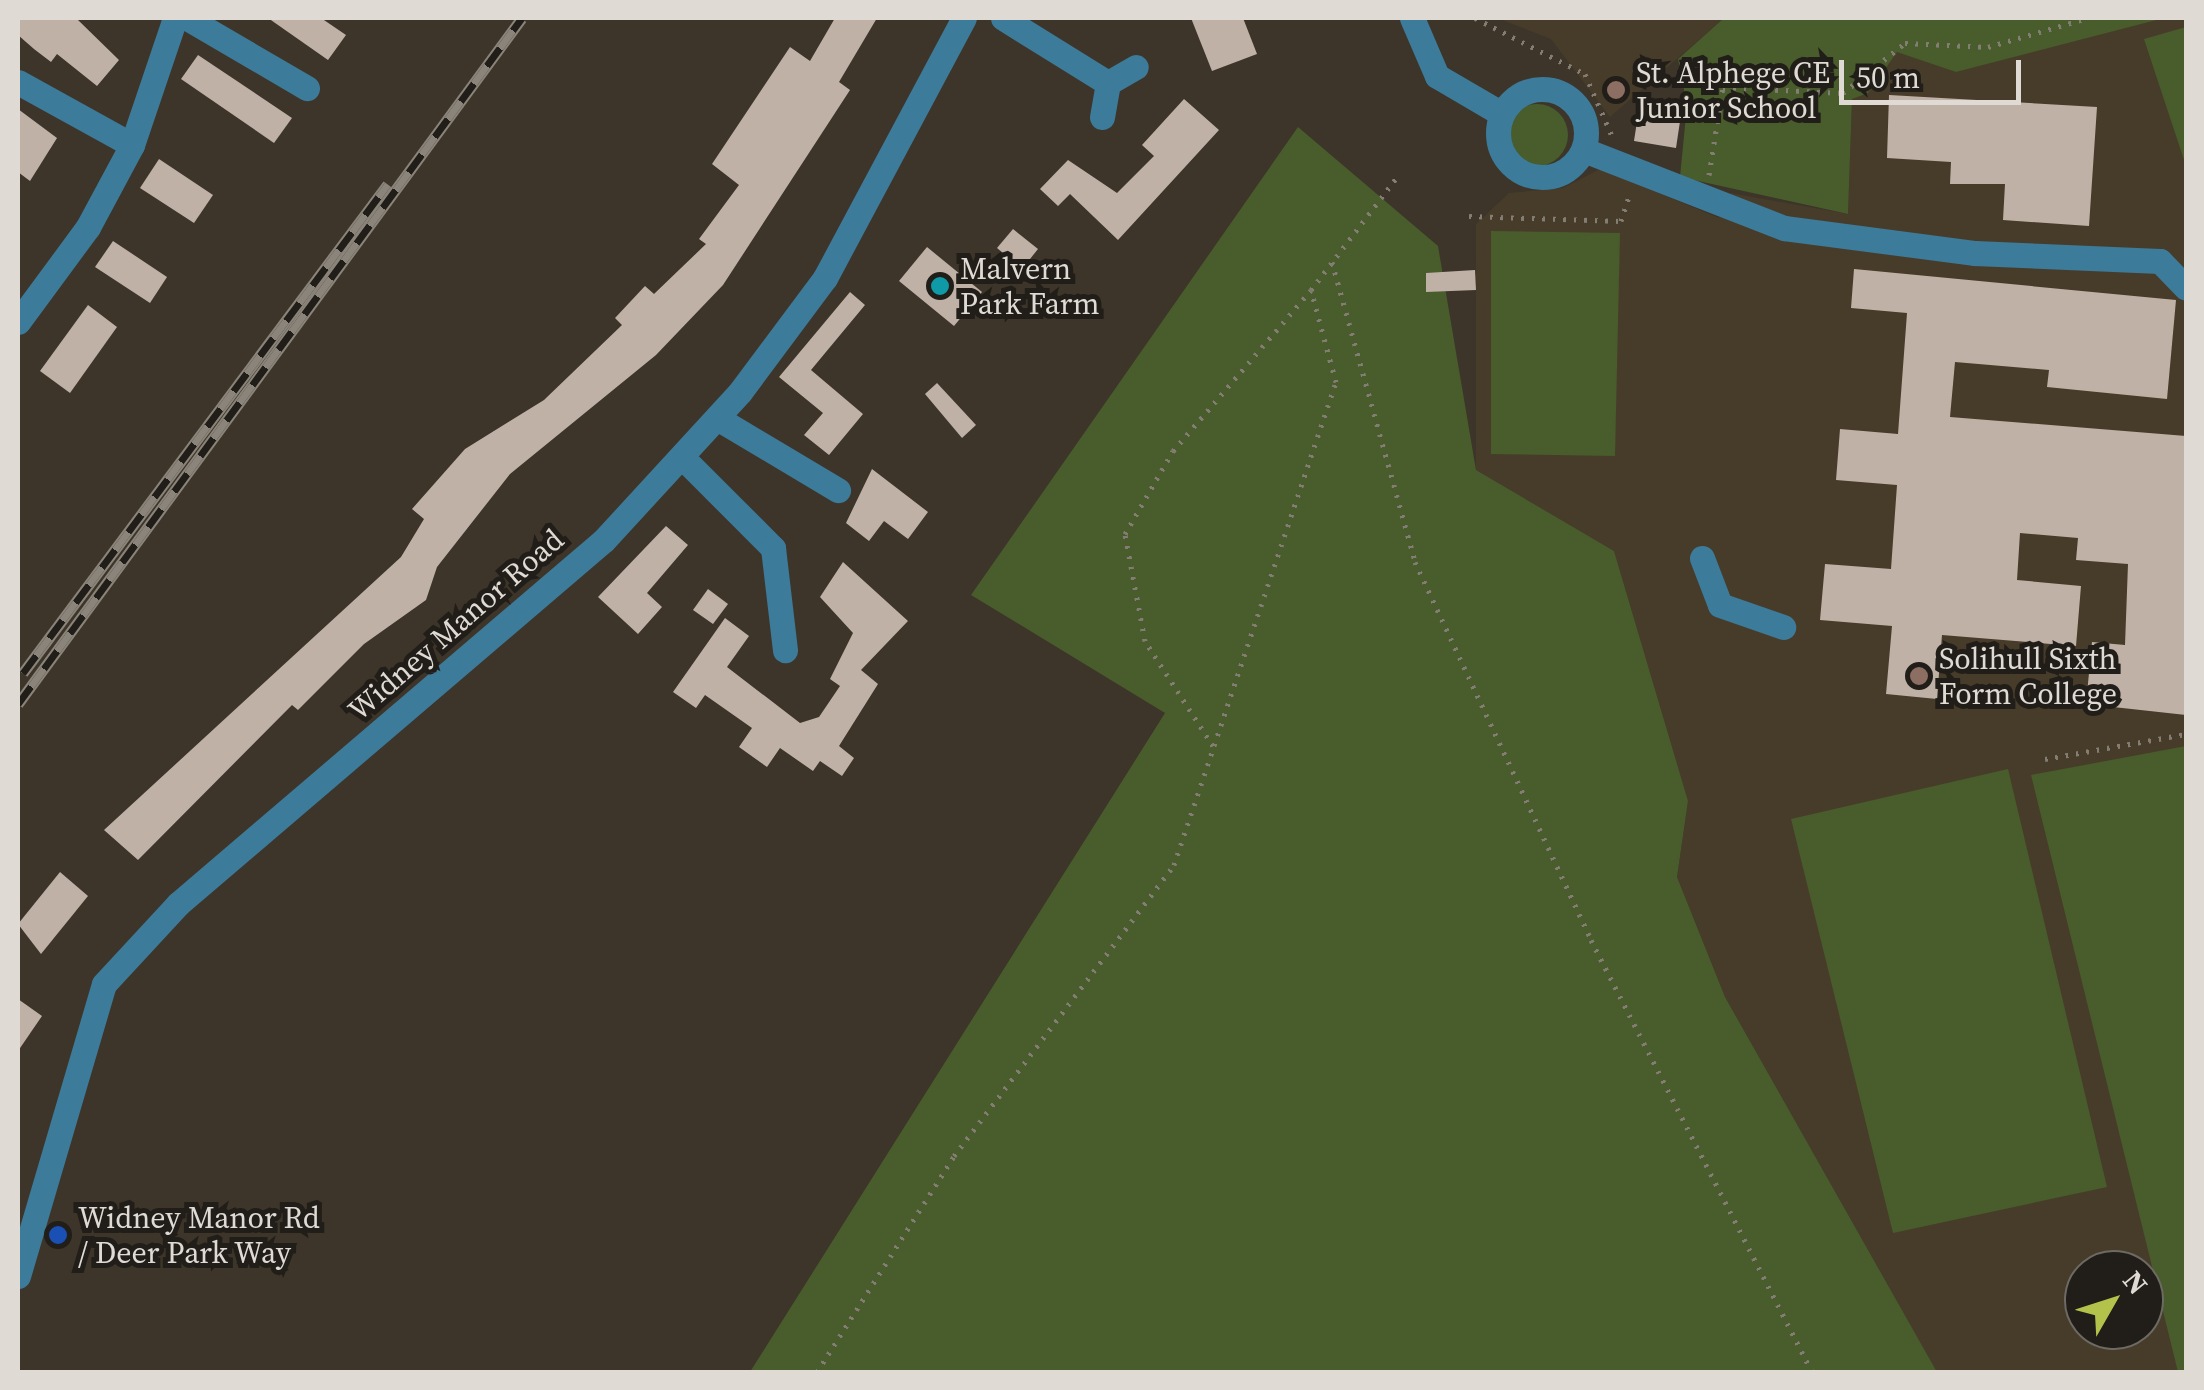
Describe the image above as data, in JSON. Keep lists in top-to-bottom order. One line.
{"streets":{"street":["Widney Manor Road"]},"places":["St. Alphege CE Junior School","Malvern Park Farm","Solihull Sixth Form College","Widney Manor Rd / Deer Park Way"],"scale_bar":"50 m","north":"top right"}
